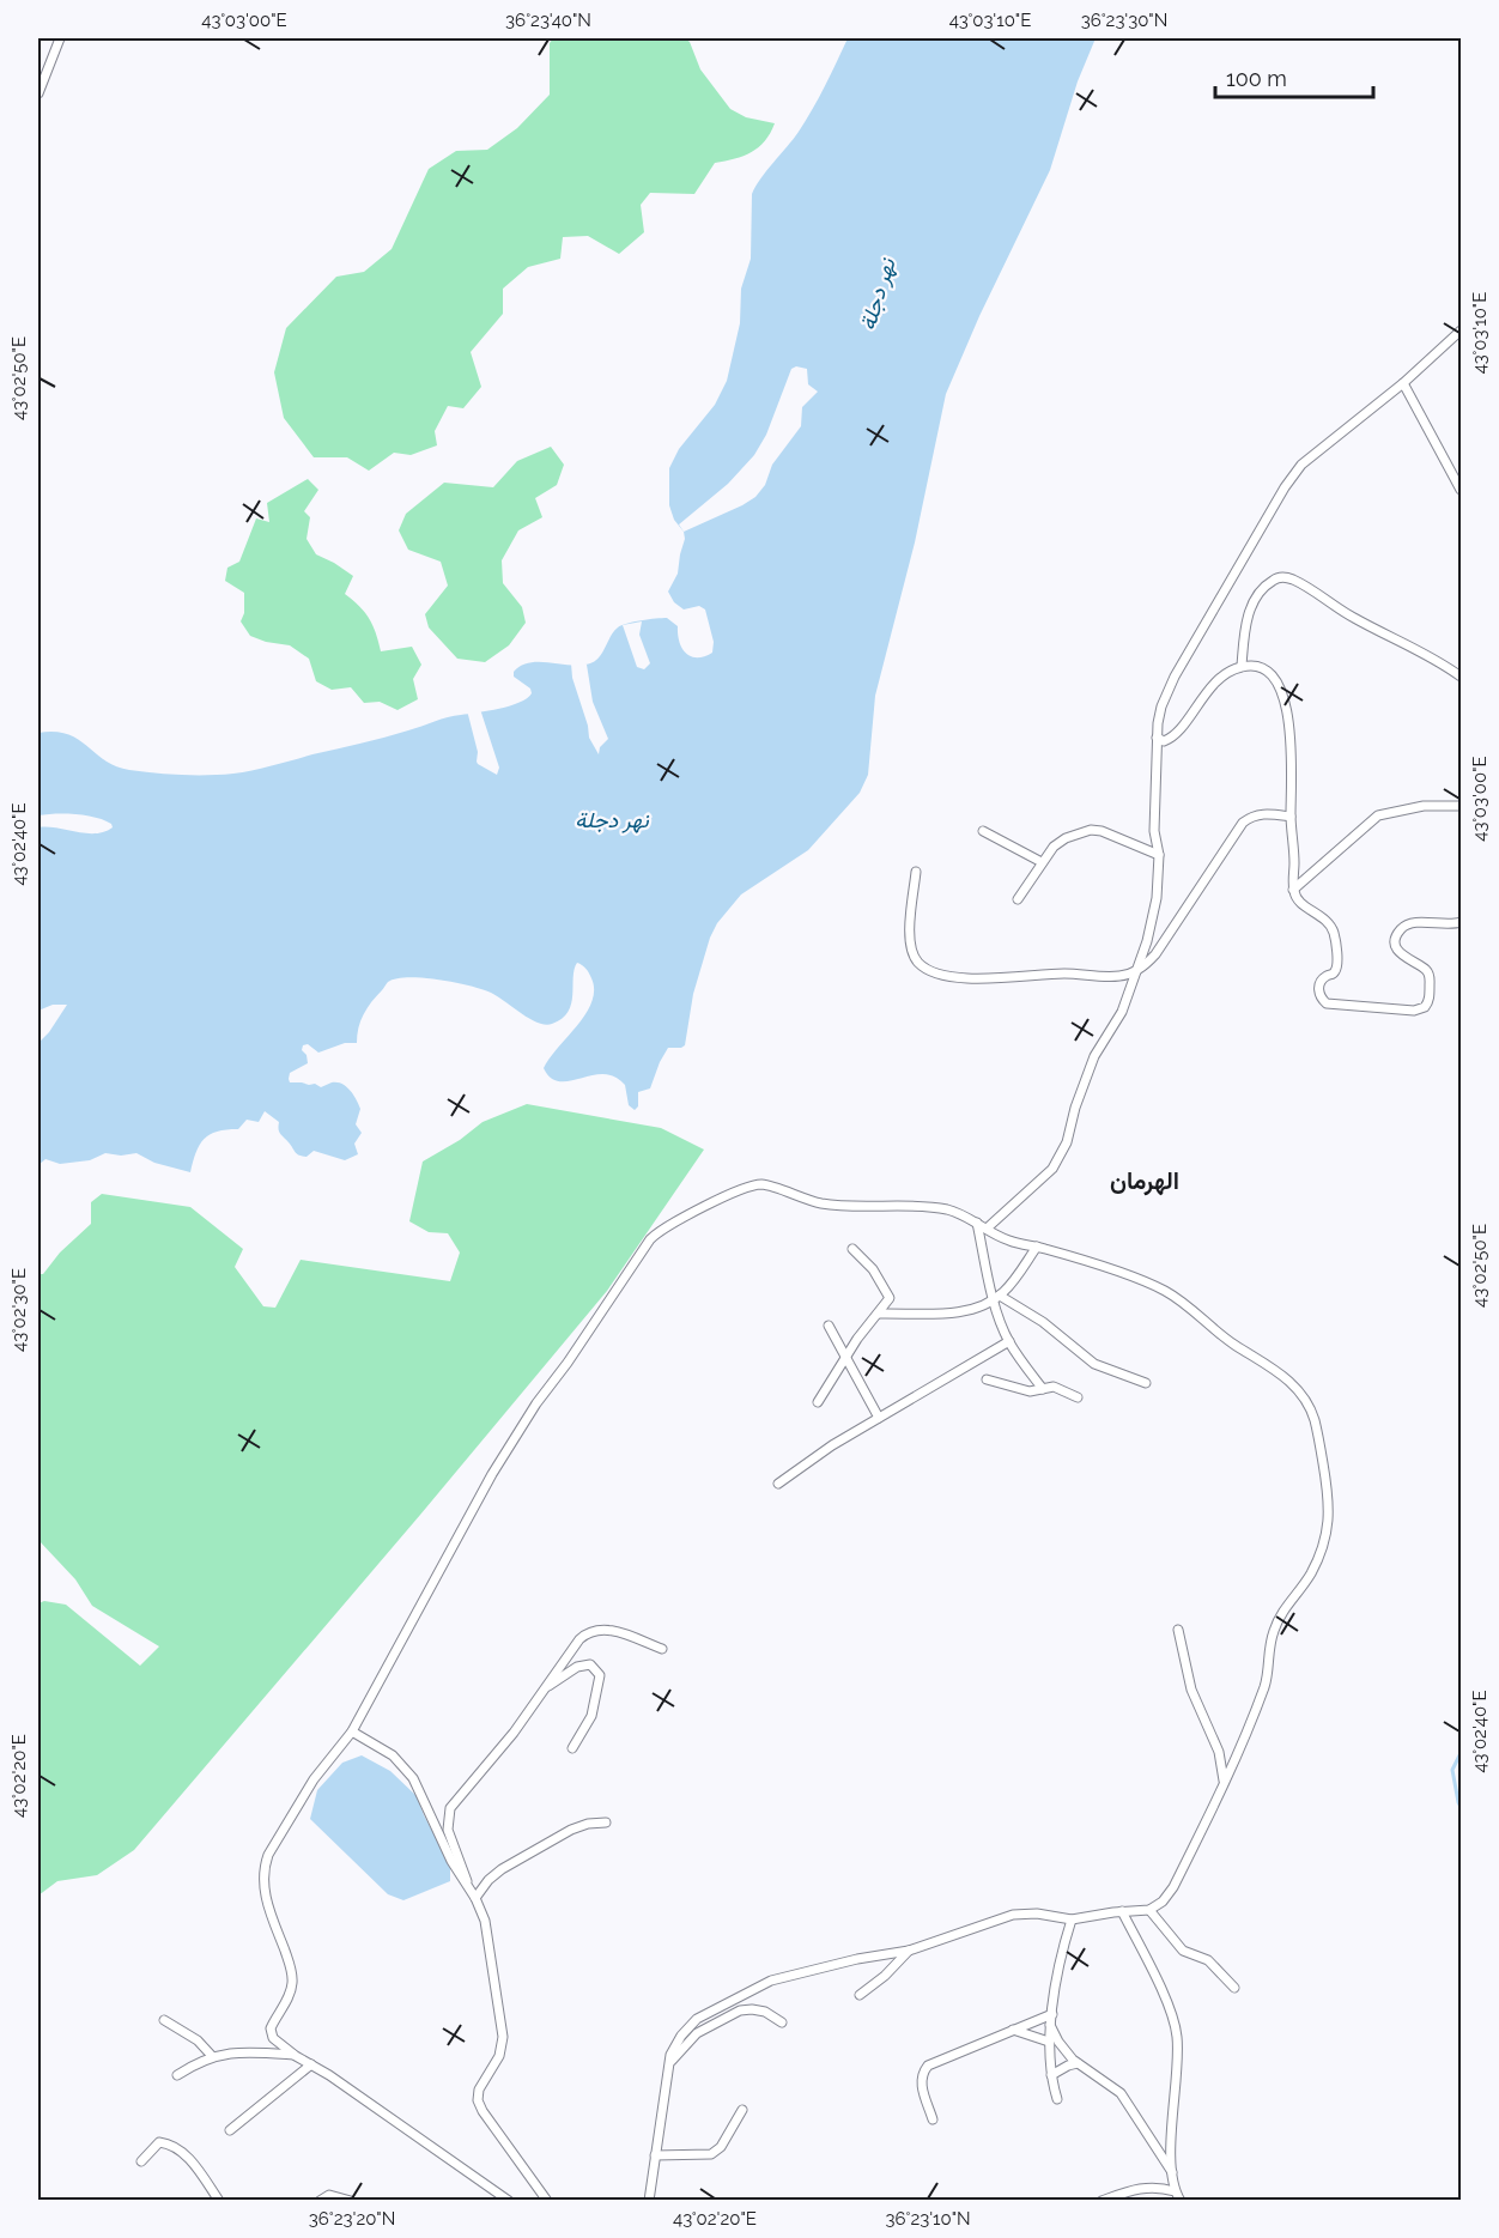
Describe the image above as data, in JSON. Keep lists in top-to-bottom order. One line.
{"districts":["الهرمان"],"water":["نهر دجلة"],"scale_bar":"100 m","coordinates":["43°03'00\"E","36°23'40\"N","43°03'10\"E","36°23'30\"N","43°02'50\"E","43°02'40\"E","43°02'30\"E","43°02'20\"E","36°23'20\"N","36°23'10\"N"]}
